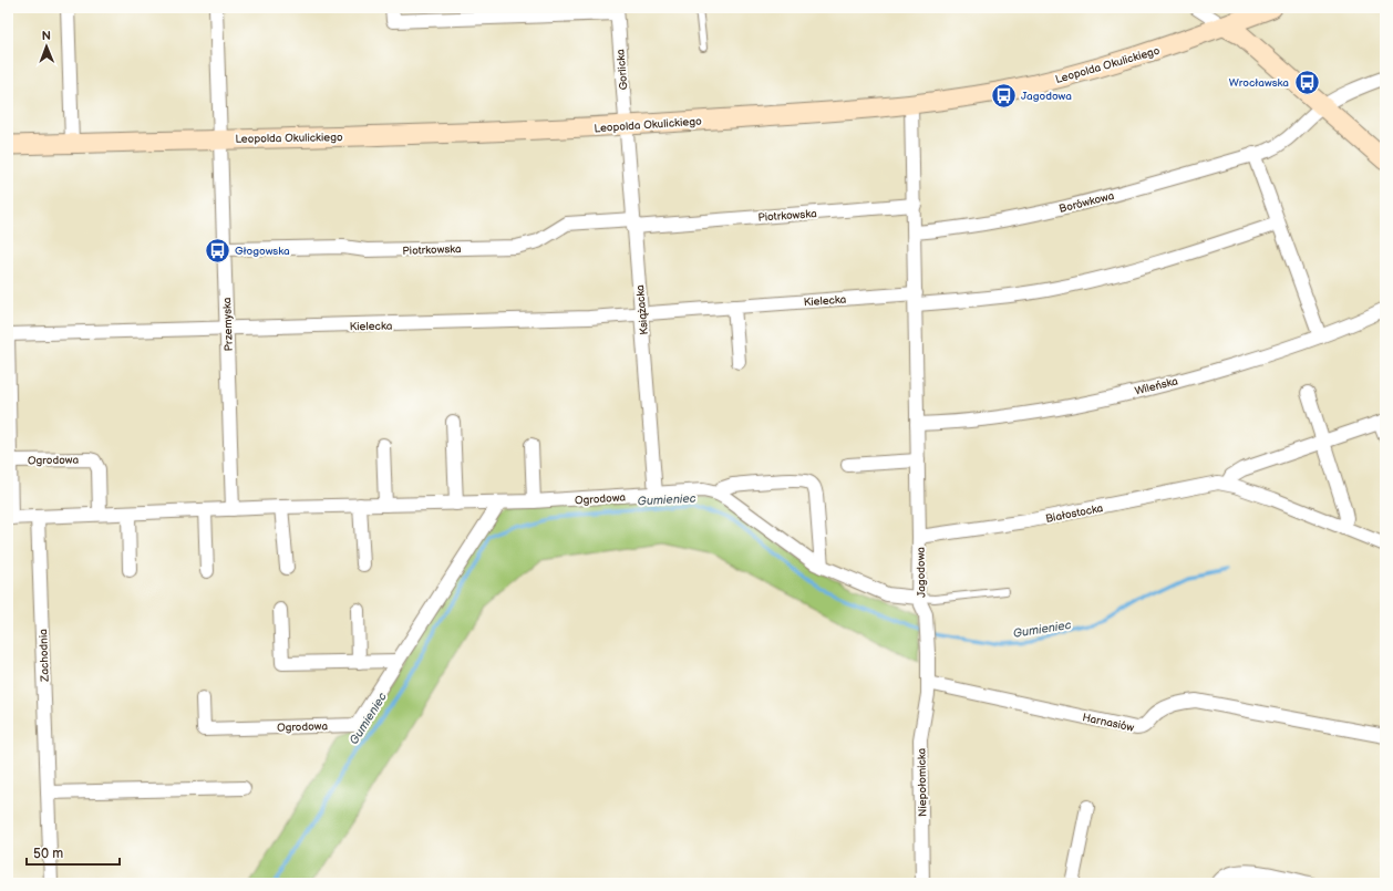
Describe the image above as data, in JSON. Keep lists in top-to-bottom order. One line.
{"streets":{"street":["Leopolda Okulickiego","Gorlicka","Borówkowa","Piotrkowska","Kielecka","Książacka","Przemyska","Wileńska","Ogrodowa","Białostocka","Jagodowa","Zachodnia","Harnasiów","Niepołomicka"]},"crossings":[["Leopolda Okulickiego","Gorlicka"],["Leopolda Okulickiego","Książacka"],["Leopolda Okulickiego","Przemyska"],["Leopolda Okulickiego","Jagodowa"],["Gorlicka","Książacka"],["Borówkowa","Jagodowa"],["Piotrkowska","Książacka"],["Piotrkowska","Przemyska"],["Piotrkowska","Jagodowa"],["Kielecka","Książacka"],["Kielecka","Przemyska"],["Kielecka","Ogrodowa"],["Kielecka","Jagodowa"],["Książacka","Ogrodowa"],["Przemyska","Ogrodowa"],["Wileńska","Jagodowa"],["Ogrodowa","Jagodowa"],["Ogrodowa","Zachodnia"],["Białostocka","Jagodowa"],["Jagodowa","Harnasiów"],["Jagodowa","Niepołomicka"],["Harnasiów","Niepołomicka"]],"water":["Gumieniec"],"places":{"bus stop":["Wrocławska","Jagodowa","Głogowska"]},"scale_bar":"50 m","north":"top"}
